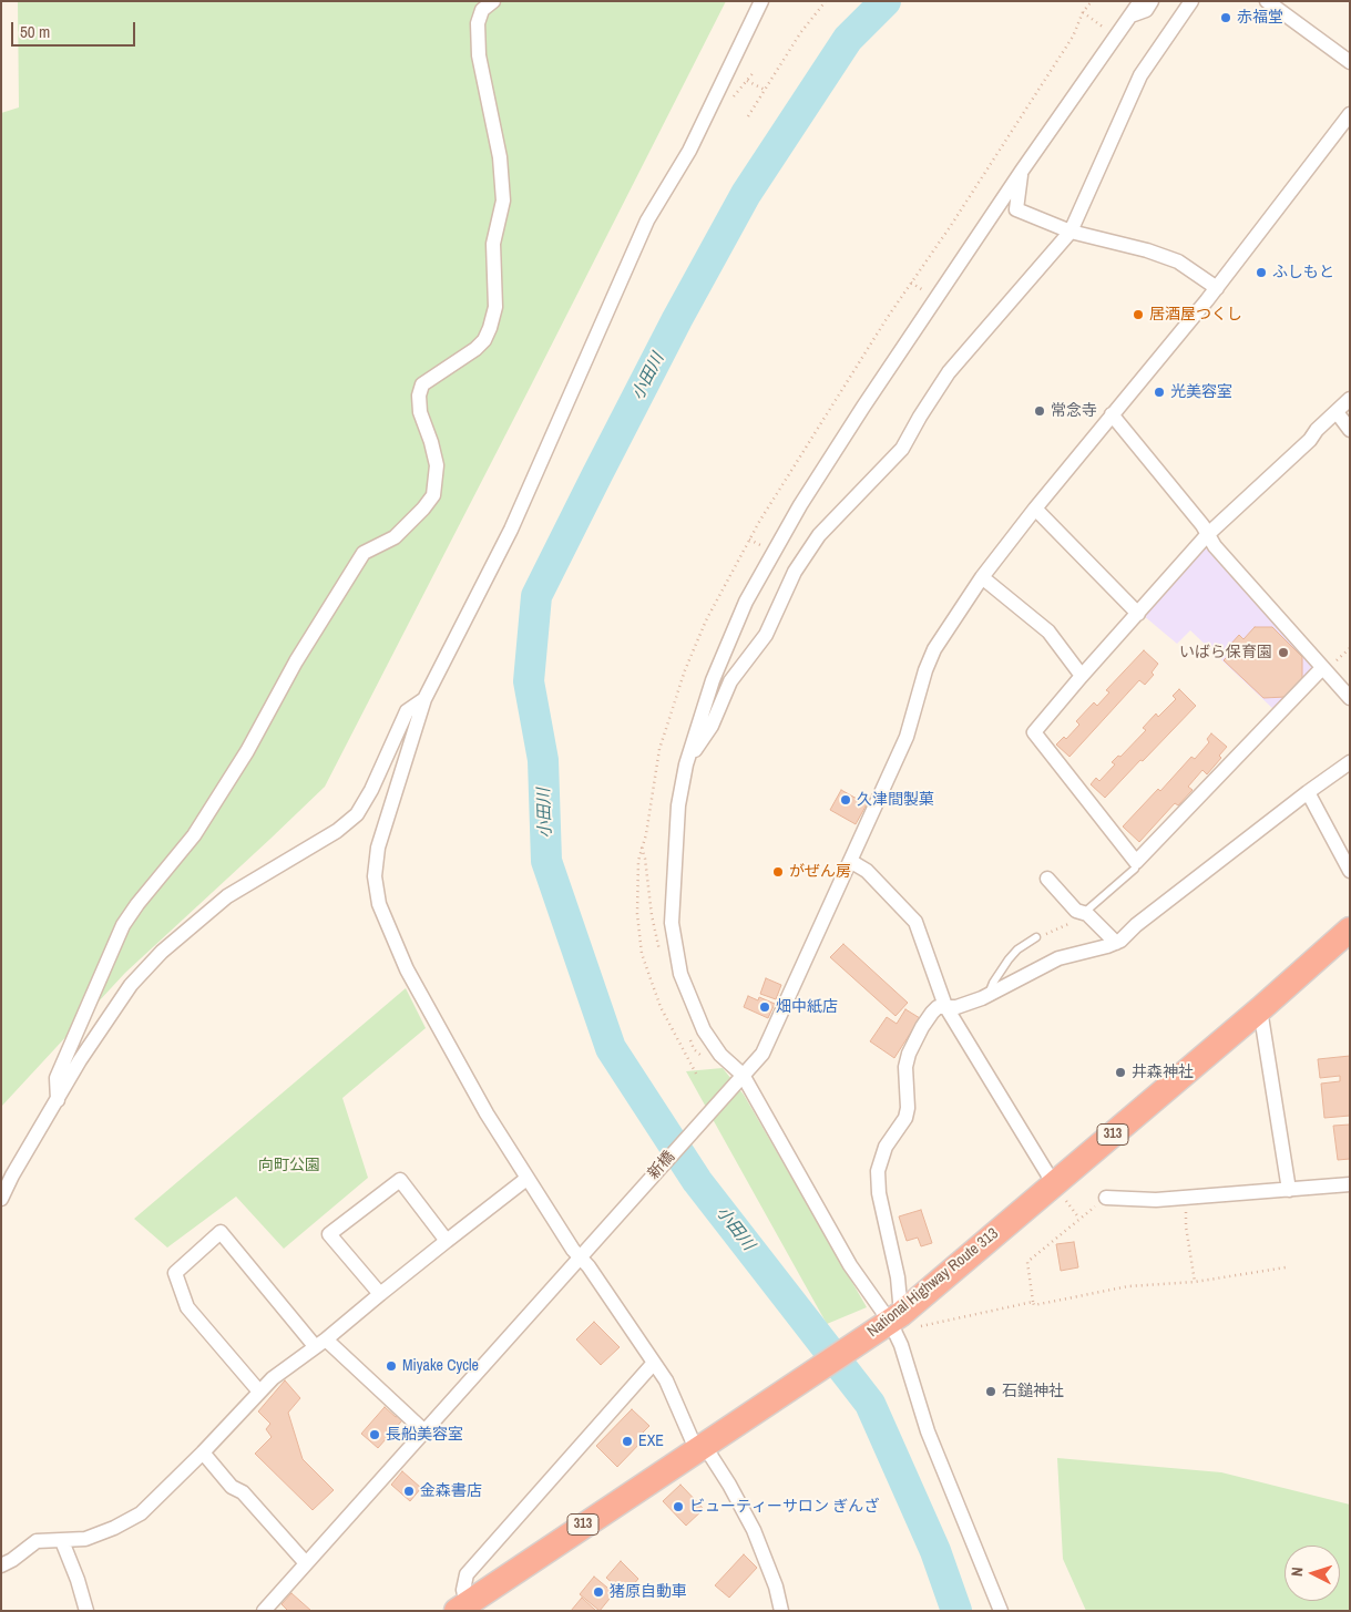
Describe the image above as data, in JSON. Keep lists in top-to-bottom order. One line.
{"streets":{"highway":["313","National Highway Route 313"],"street":["新橋"]},"water":["小田川"],"parks":["向町公園"],"places":["赤福堂","ふしもと","居酒屋つくし","光美容室","常念寺","いばら保育園","久津間製菓","がぜん房","畑中紙店","井森神社","Miyake Cycle","石鎚神社","長船美容室","EXE","金森書店","ビューティーサロン ぎんざ","猪原自動車"],"scale_bar":"50 m","north":"left"}
